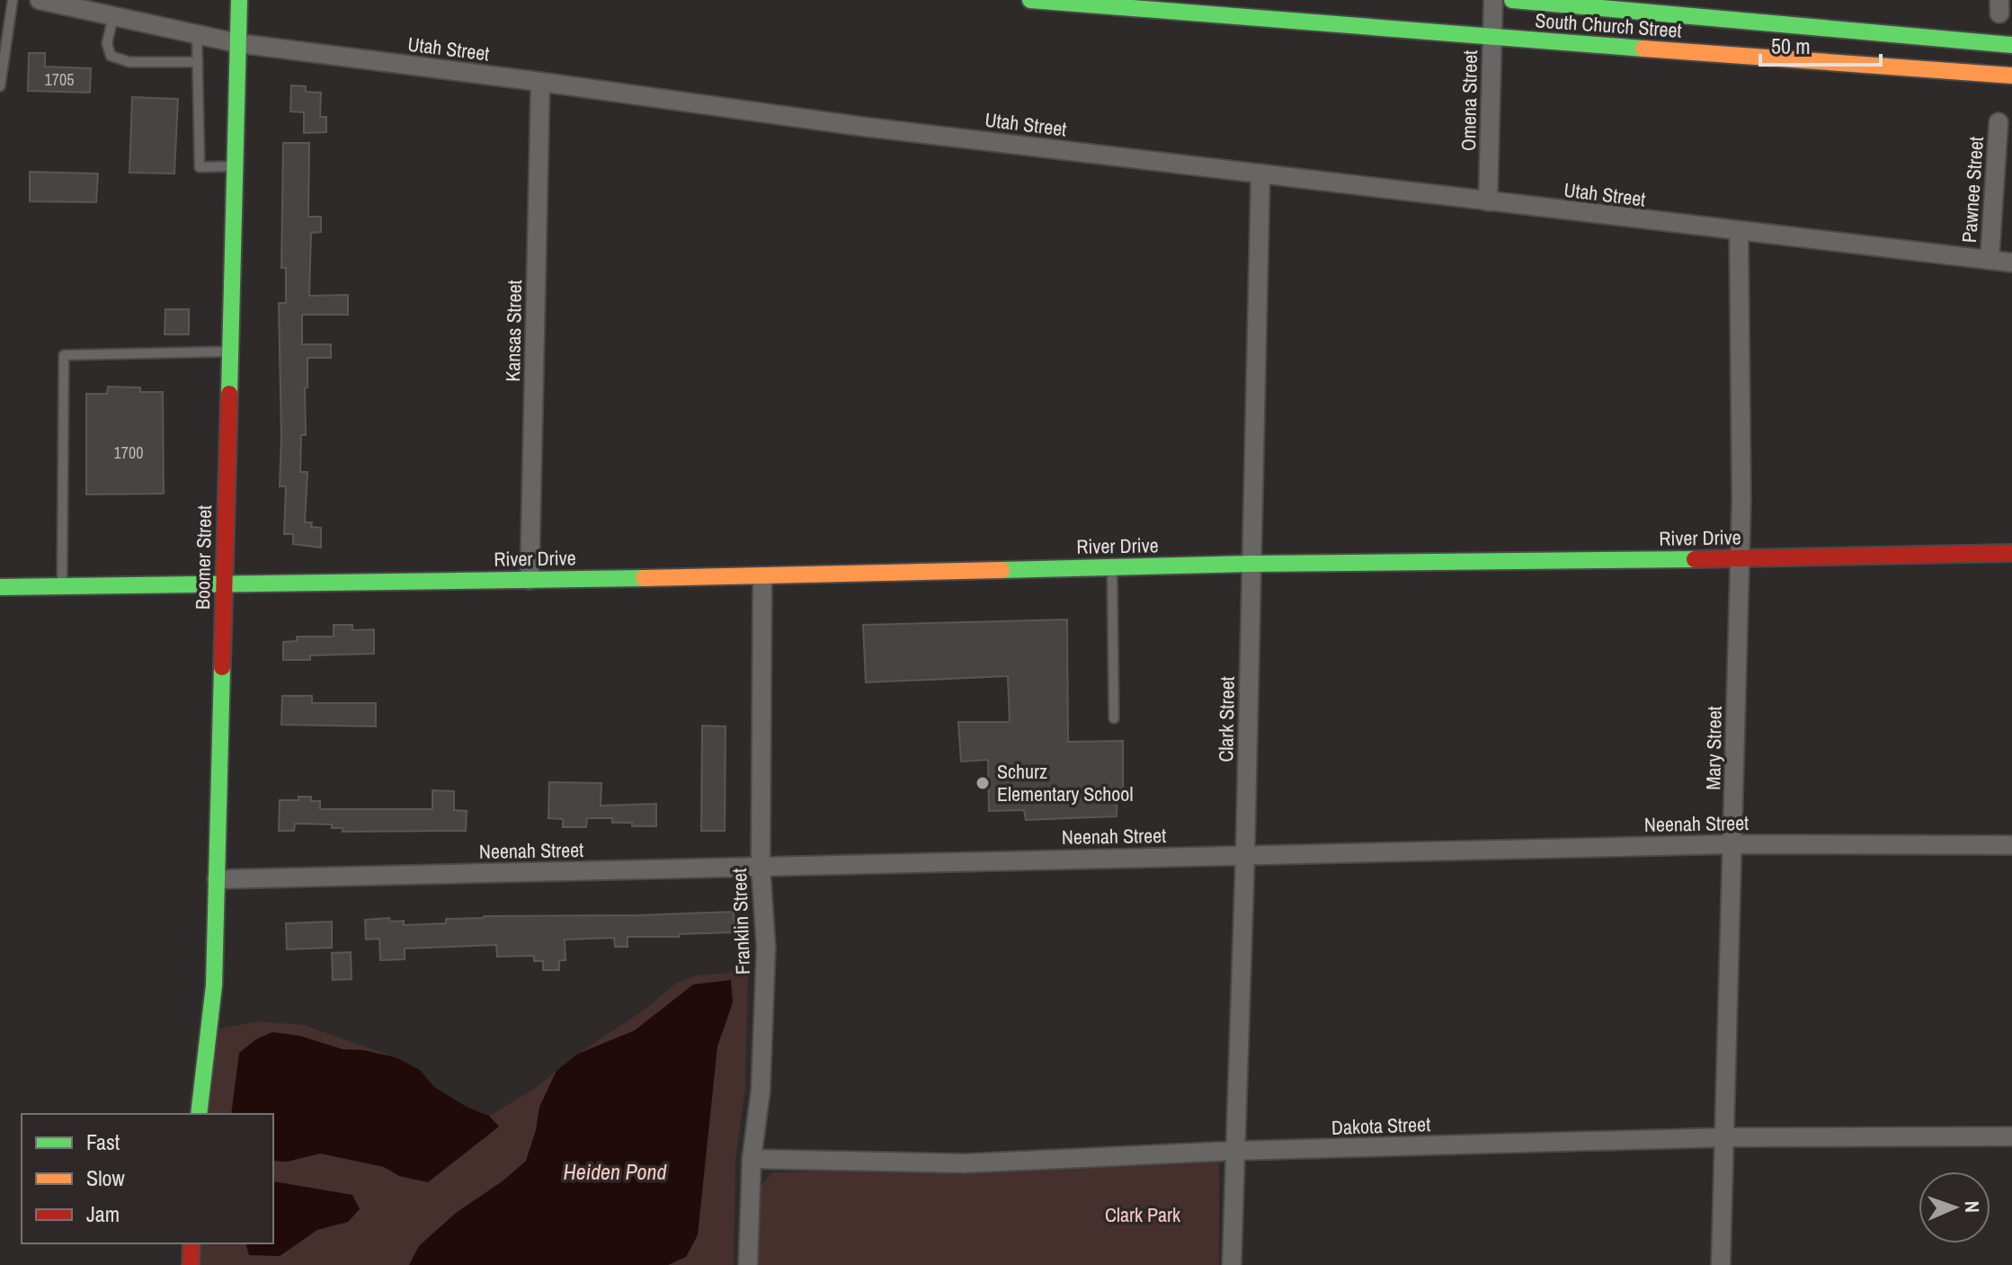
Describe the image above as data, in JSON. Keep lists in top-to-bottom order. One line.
{"streets":{"street":["South Church Street","Utah Street","Omena Street","Pawnee Street","Kansas Street","River Drive","Boomer Street","Clark Street","Mary Street","Neenah Street","Franklin Street","Dakota Street"]},"crossings":[["South Church Street","Omena Street"],["Utah Street","Omena Street"],["Utah Street","Pawnee Street"],["Utah Street","Kansas Street"],["Utah Street","Boomer Street"],["Utah Street","Clark Street"],["Utah Street","Mary Street"],["Kansas Street","River Drive"],["River Drive","Boomer Street"],["River Drive","Clark Street"],["River Drive","Mary Street"],["River Drive","Franklin Street"],["Boomer Street","Neenah Street"],["Clark Street","Neenah Street"],["Clark Street","Dakota Street"],["Mary Street","Neenah Street"],["Mary Street","Dakota Street"],["Neenah Street","Franklin Street"],["Franklin Street","Dakota Street"]],"water":["Heiden Pond"],"parks":["Clark Park"],"places":["Schurz Elementary School"],"house_numbers":["1705","1700"],"legend":["Fast","Slow","Jam"],"scale_bar":"50 m","north":"right"}
